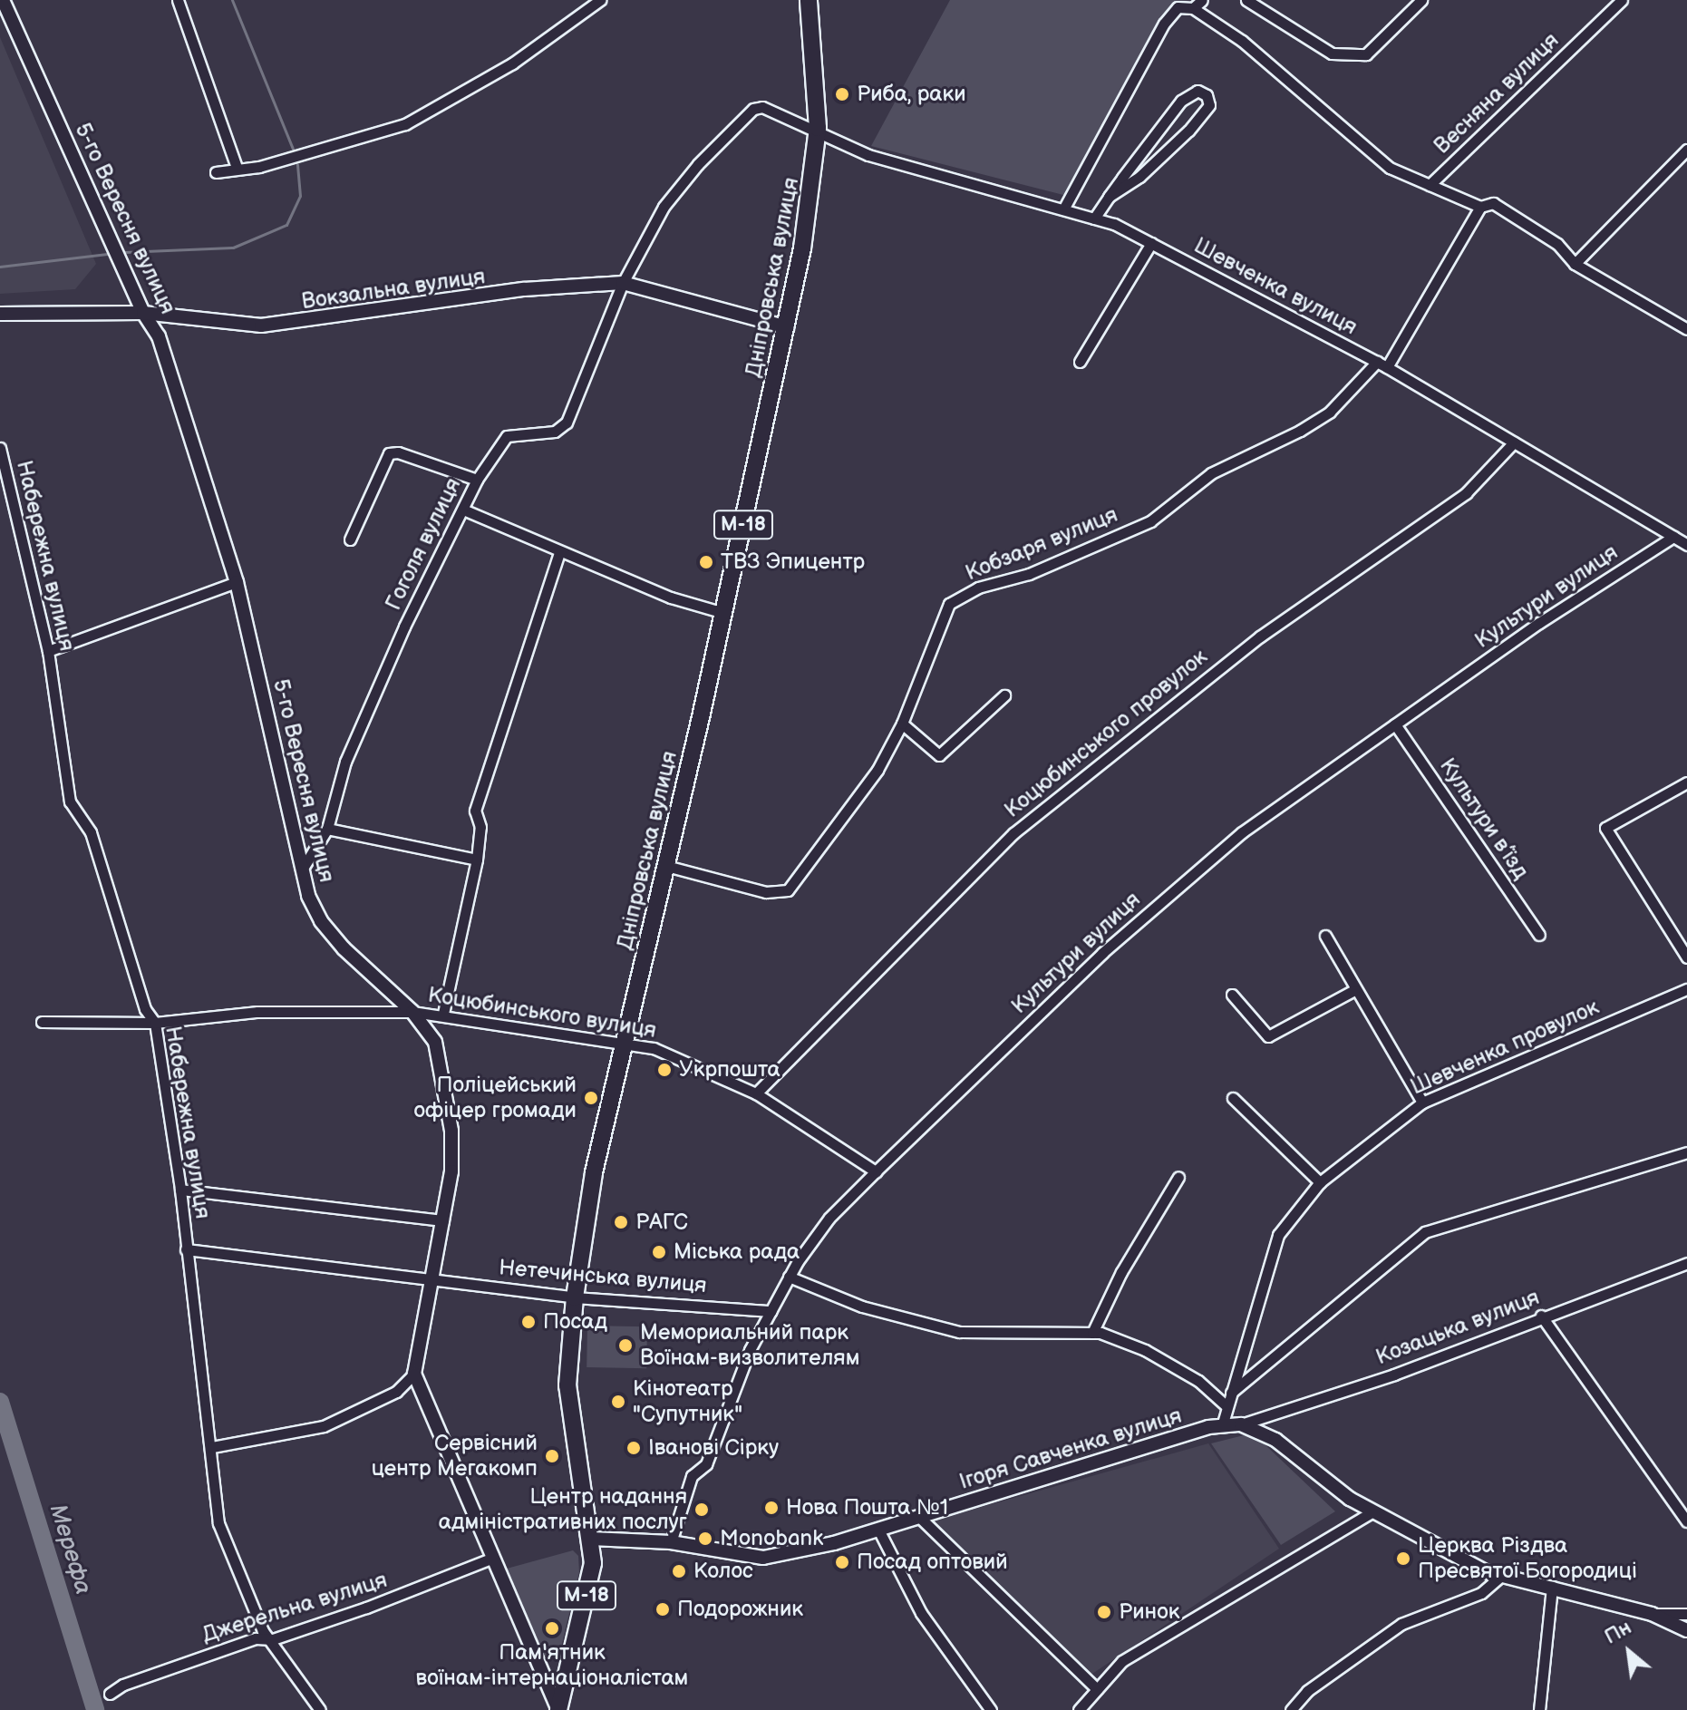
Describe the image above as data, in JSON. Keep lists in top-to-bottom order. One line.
{"streets":{"highway":["Дніпровська вулиця","М-18"],"street":["Весняна вулиця","5-го Вересня вулиця","Шевченка вулиця","Вокзальна вулиця","Гоголя вулиця","Кобзаря вулиця","Набережна вулиця","Культури вулиця","Коцюбинського провулок","Культури в’їзд","Коцюбинського вулиця","Шевченка провулок","Нетечинська вулиця","Козацька вулиця","Ігоря Савченка вулиця","Джерельна вулиця"]},"crossings":[["5-го Вересня вулиця","Вокзальна вулиця"],["5-го Вересня вулиця","Гоголя вулиця"],["5-го Вересня вулиця","Коцюбинського вулиця"],["5-го Вересня вулиця","Нетечинська вулиця"],["Дніпровська вулиця","Шевченка вулиця"],["Дніпровська вулиця","Вокзальна вулиця"],["Дніпровська вулиця","Кобзаря вулиця"],["Дніпровська вулиця","Коцюбинського вулиця"],["Дніпровська вулиця","Нетечинська вулиця"],["Дніпровська вулиця","Ігоря Савченка вулиця"],["Шевченка вулиця","Вокзальна вулиця"],["Шевченка вулиця","Гоголя вулиця"],["Шевченка вулиця","Кобзаря вулиця"],["Шевченка вулиця","Культури вулиця"],["Шевченка вулиця","Коцюбинського провулок"],["Вокзальна вулиця","Гоголя вулиця"],["Набережна вулиця","Коцюбинського вулиця"],["Набережна вулиця","Джерельна вулиця"],["Культури вулиця","Культури в’їзд"],["Культури вулиця","Коцюбинського вулиця"],["Культури вулиця","Нетечинська вулиця"],["Культури вулиця","Ігоря Савченка вулиця"],["Коцюбинського провулок","Коцюбинського вулиця"],["Шевченка провулок","Ігоря Савченка вулиця"],["Козацька вулиця","Ігоря Савченка вулиця"]],"water":["Мерефа"],"places":["Риба, раки","ТВЗ Эпицентр","Укрпошта","Поліцейський офіцер громади","РАГС","Міська рада","Посад","Мемориальний парк Воїнам-визволителям","Кінотеатр \"Супутник\"","Іванові Сірку","Сервісний центр Мегакомп","Нова Пошта №1","Центр надання адміністративних послуг","Monobank","Церква Різдва Пресвятої Богородиці","Посад оптовий","Колос","Подорожник","Ринок","Пам'ятник воїнам-інтернаціоналістам"],"north":"top left"}
